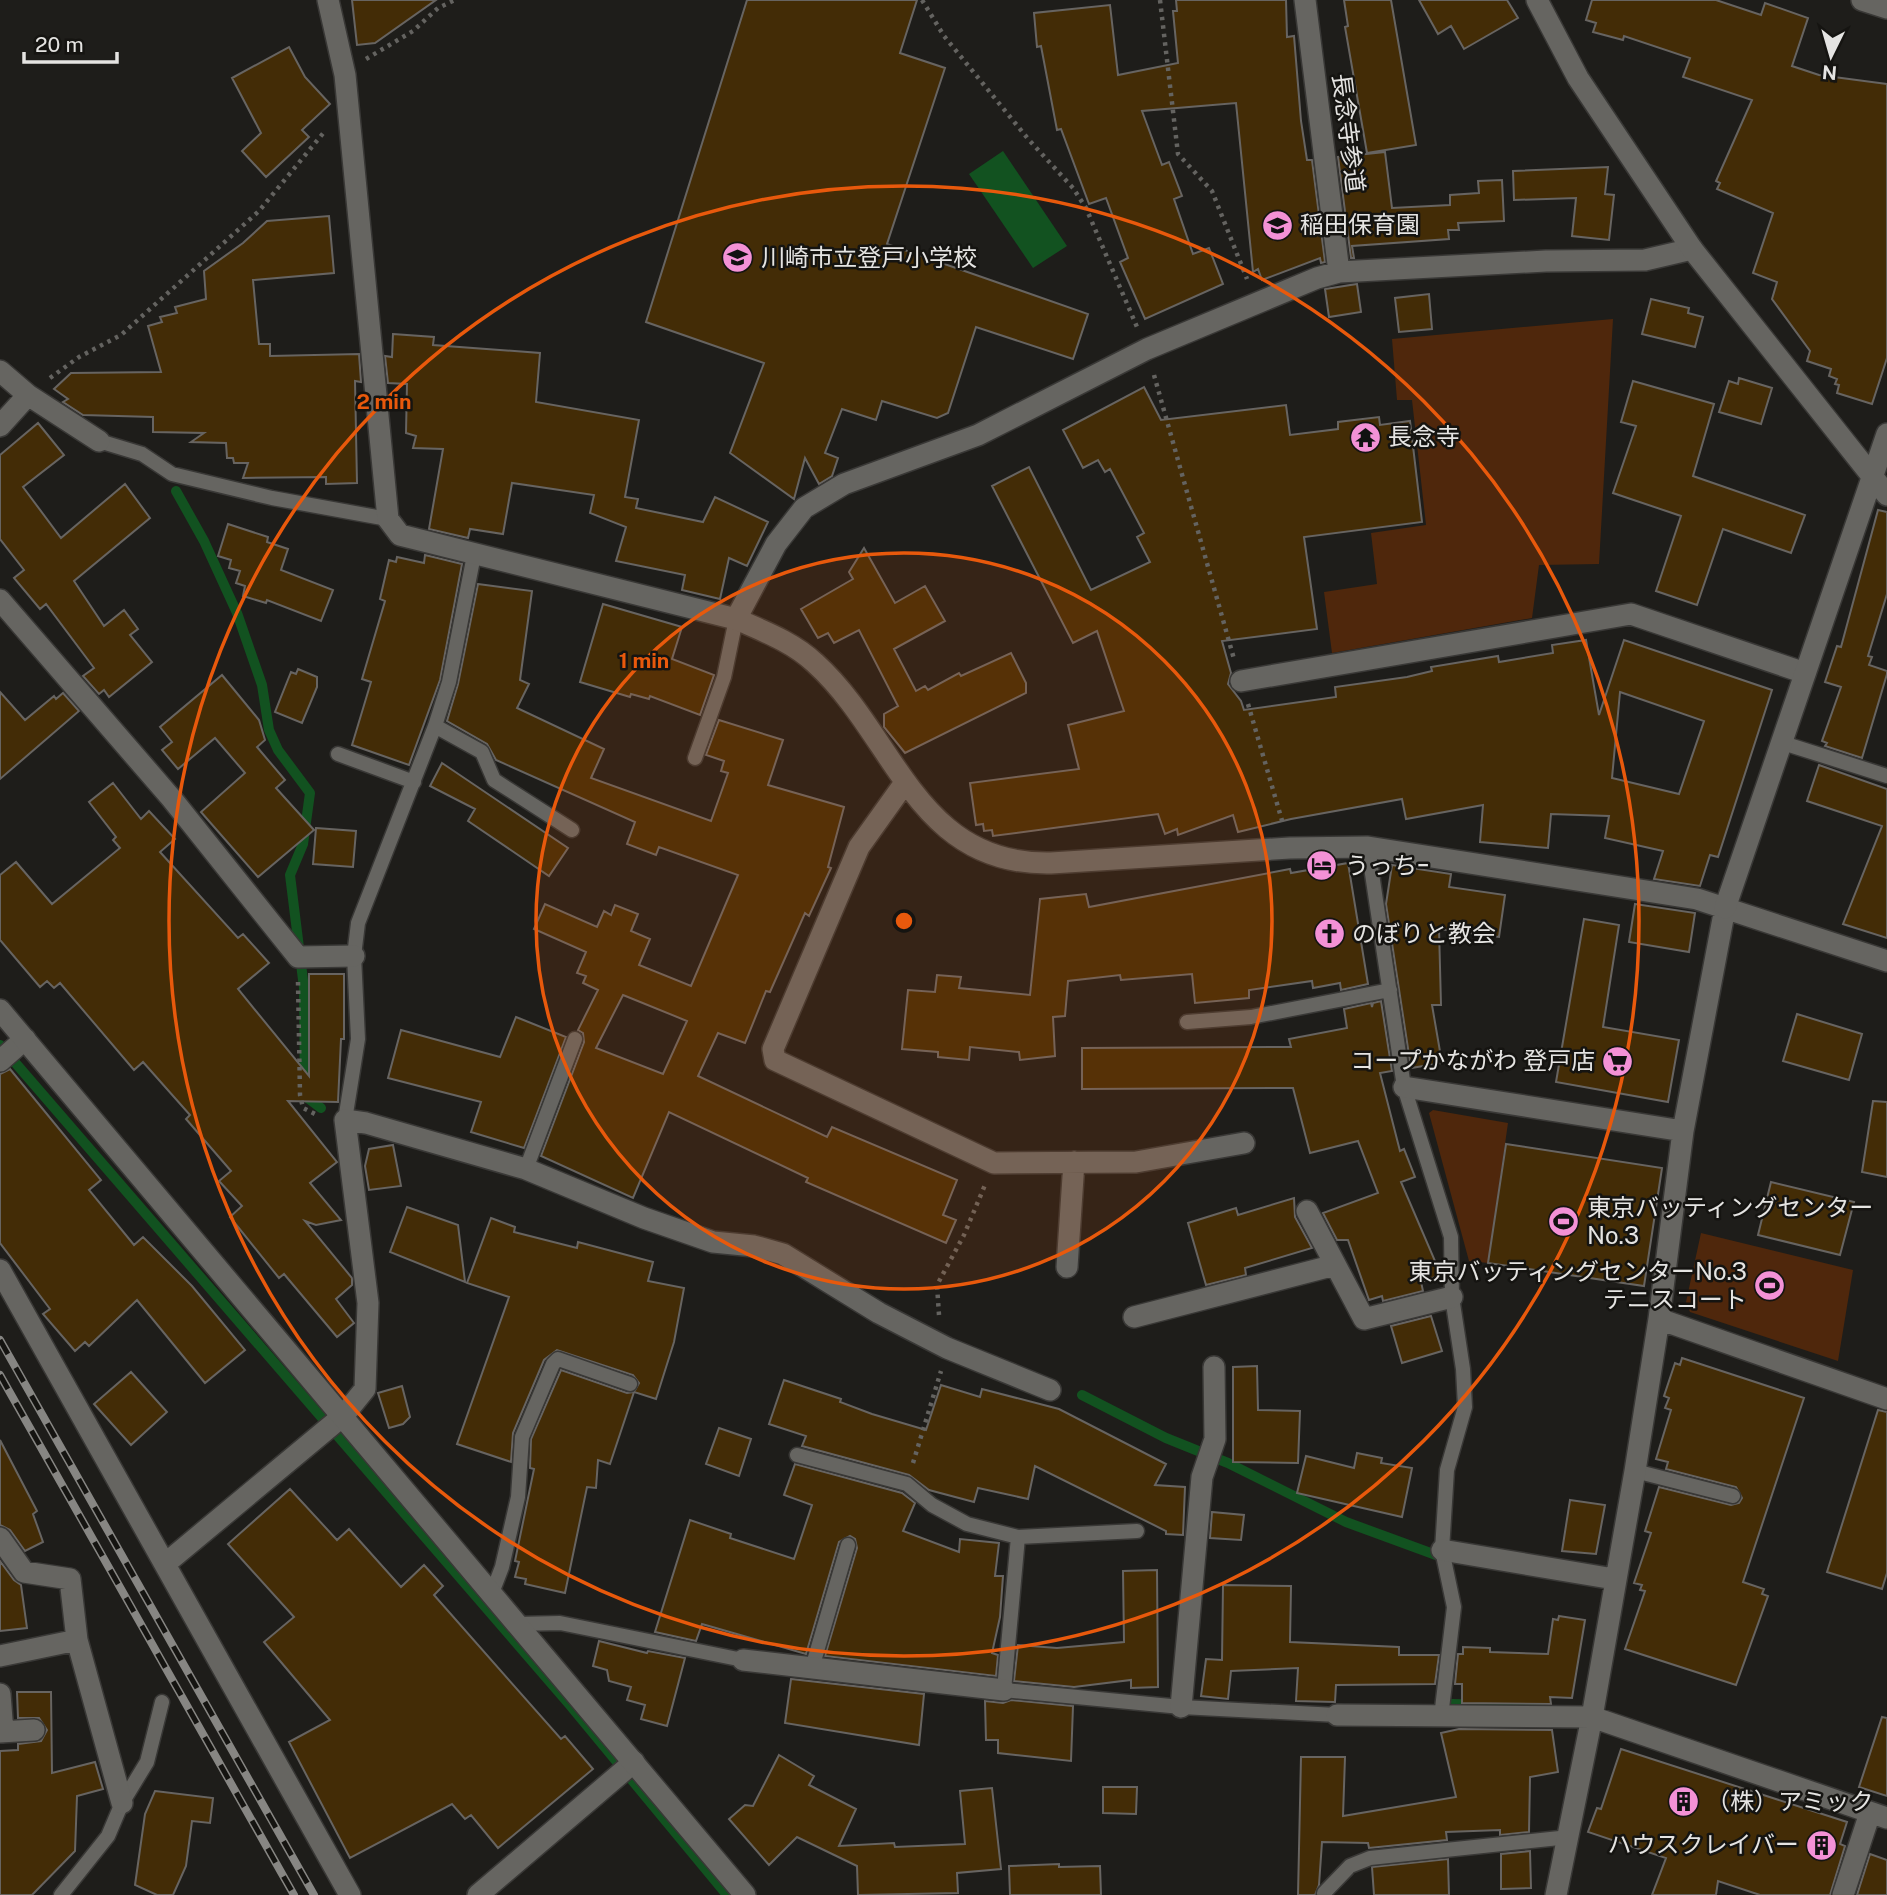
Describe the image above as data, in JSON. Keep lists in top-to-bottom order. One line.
{"streets":{"street":["長念寺参道"]},"places":{"school or university":["稲田保育園","川崎市立登戸小学校"],"temple":["長念寺"],"hotel":["うっちｰ"],"church":["のぼりと教会"],"supermarket":["コープかながわ 登戸店"],"sports":["東京バッティングセンター No.3","東京バッティングセンターNo.3 テニスコート"],"building":["（株）アミック","ハウスクレイバー"]},"scale_bar":"20 m","north":"bottom","rings":["2 min","1 min"]}
